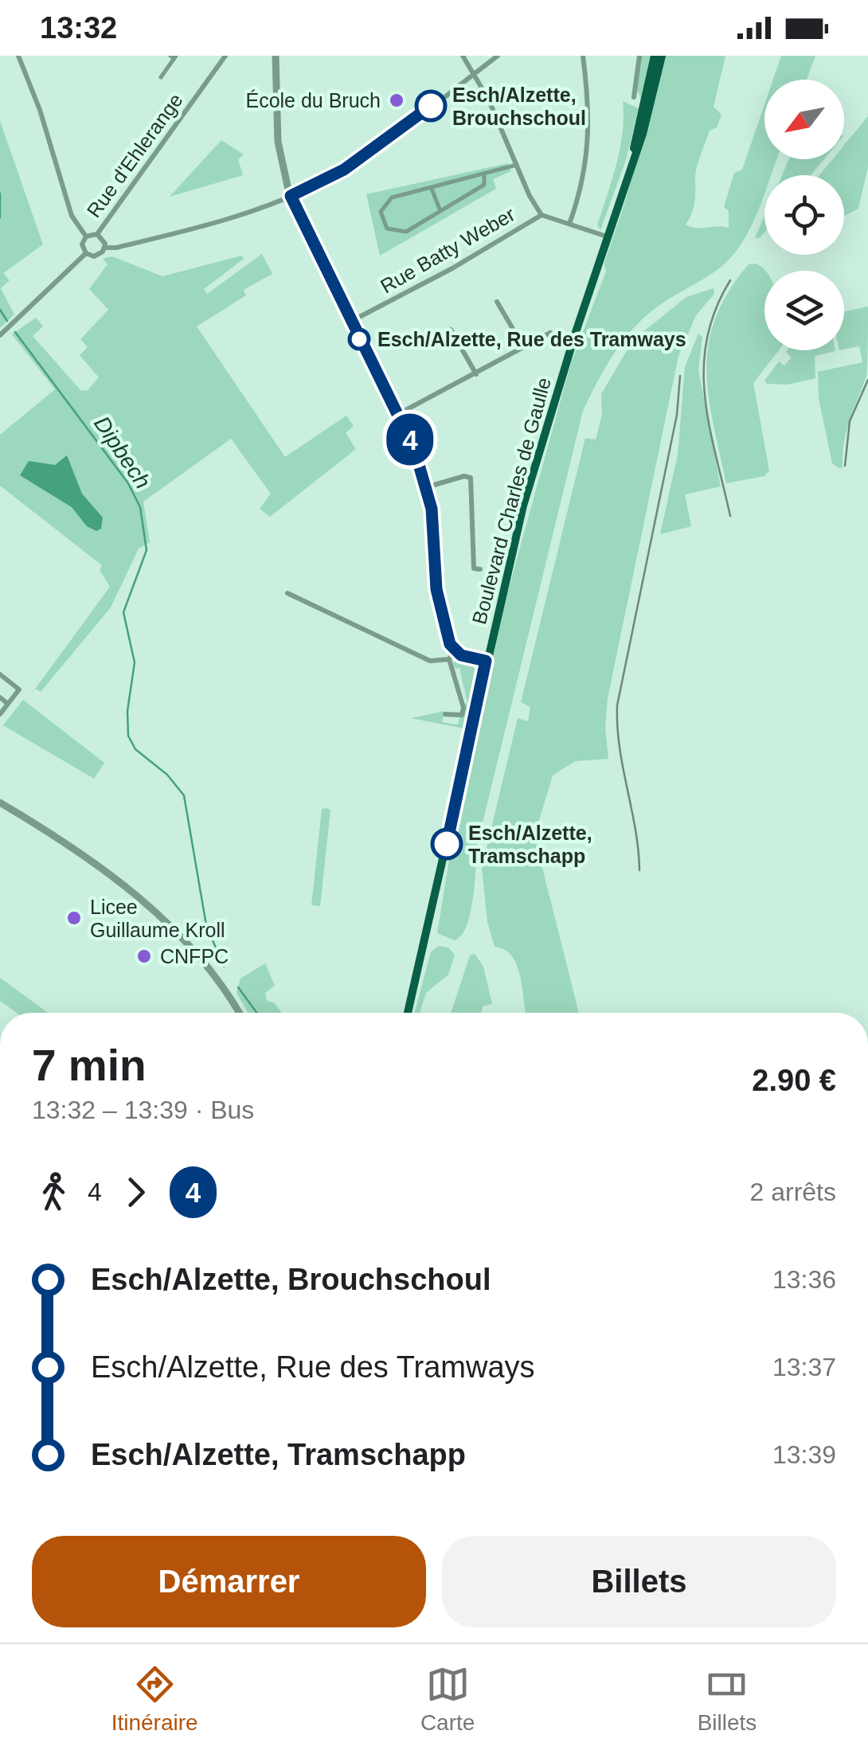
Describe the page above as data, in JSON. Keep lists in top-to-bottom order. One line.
{"streets":{"main road":["Boulevard Charles de Gaulle"],"street":["Rue d'Ehlerange","Rue Batty Weber"]},"crossings":[["Rue Batty Weber","Boulevard Charles de Gaulle"]],"water":["Dipbech"],"places":["École du Bruch","Esch/Alzette, Brouchschoul","Esch/Alzette, Rue des Tramways","Esch/Alzette, Tramschapp","Licee Guillaume Kroll","CNFPC"],"lines":["bus line 4"],"north":"bottom left","page":{"status":"13:32","on_map":"4","heading":["7 min","13:32 – 13:39 · Bus","2.90 €"],"legs":["4","4","2 arrêts"],"list":[{"name":"Esch/Alzette, Brouchschoul","value":"13:36"},{"name":"Esch/Alzette, Rue des Tramways","value":"13:37"},{"name":"Esch/Alzette, Tramschapp","value":"13:39"}],"buttons":["Démarrer","Billets"],"tabs":["Itinéraire","Carte","Billets"]}}
